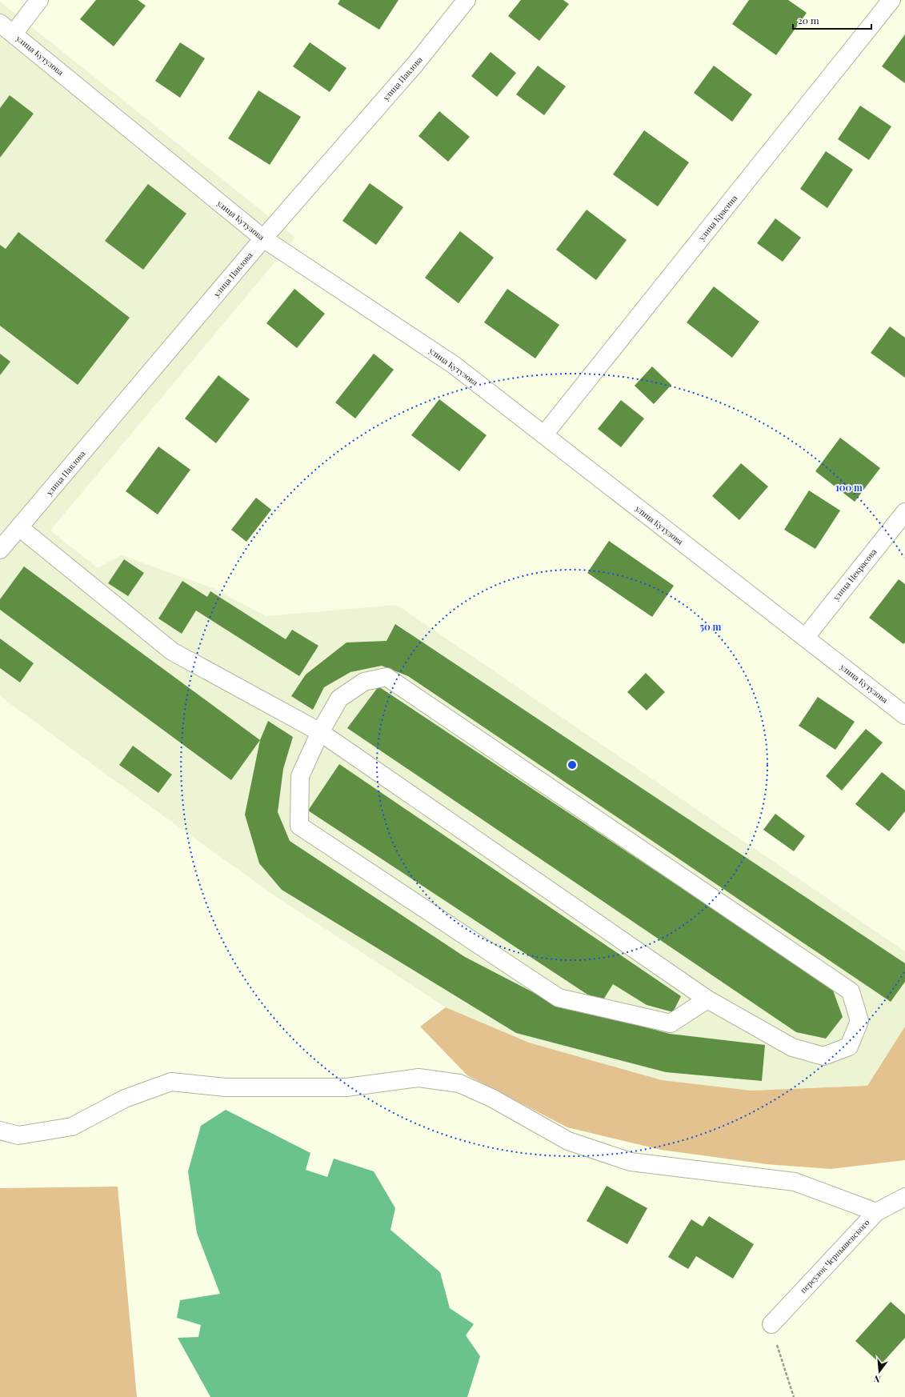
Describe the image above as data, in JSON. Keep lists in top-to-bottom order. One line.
{"streets":{"street":["улица Кутузова","улица Павлова","улица Красина","улица Некрасова","переулок Чернышевского"]},"crossings":[["улица Кутузова","улица Павлова"],["улица Кутузова","улица Красина"],["улица Кутузова","улица Некрасова"]],"scale_bar":"20 m","north":"bottom","rings":["100 m","50 m"]}
